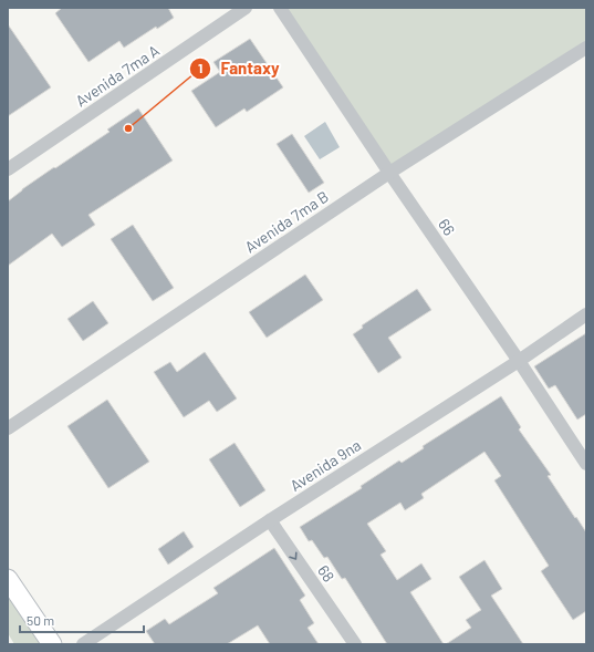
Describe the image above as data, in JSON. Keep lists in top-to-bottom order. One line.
{"streets":{"street":["Avenida 7ma A","Avenida 7ma B","66","Avenida 9na","68"]},"crossings":[["Avenida 7ma B","66"],["66","Avenida 9na"],["Avenida 9na","68"]],"one_way":["68"],"places":["Fantaxy"],"scale_bar":"50 m"}
